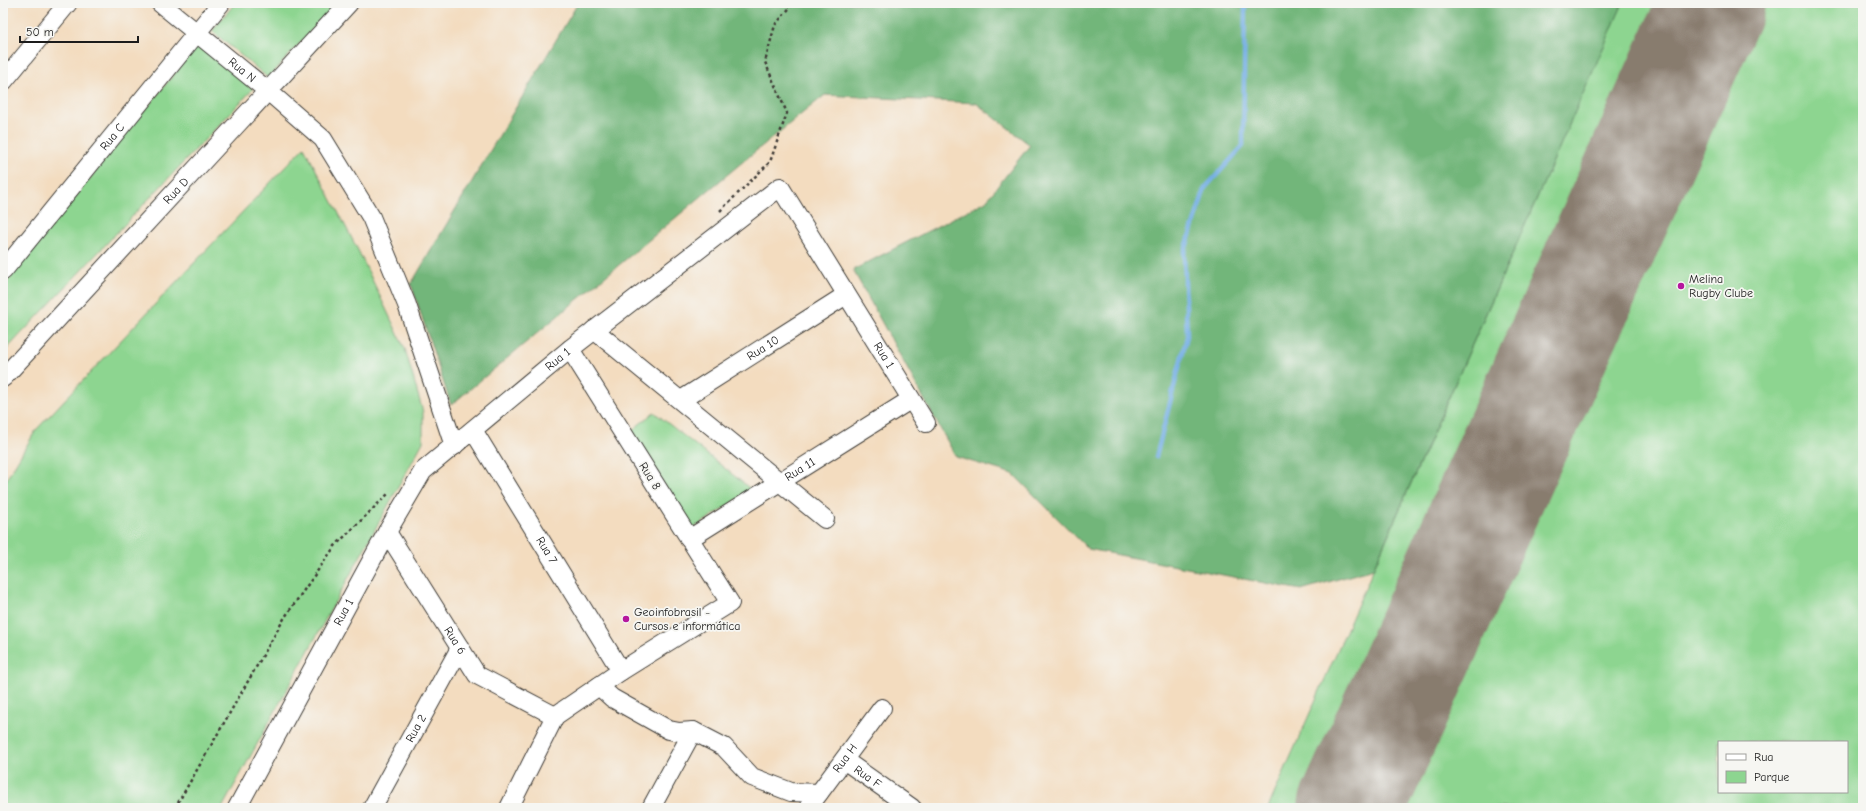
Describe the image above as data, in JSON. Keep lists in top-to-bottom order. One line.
{"streets":{"street":["Rua N","Rua C","Rua D","Rua 10","Rua 1","Rua 11","Rua 8","Rua 7","Rua 6","Rua 2","Rua H","Rua F"]},"crossings":[["Rua N","Rua C"],["Rua N","Rua D"],["Rua N","Rua 1"],["Rua 10","Rua 1"],["Rua 1","Rua 11"],["Rua 1","Rua 8"],["Rua 1","Rua 7"],["Rua 1","Rua 6"],["Rua 11","Rua 8"],["Rua 8","Rua 7"],["Rua 6","Rua 2"],["Rua H","Rua F"]],"places":["Melina Rugby Clube","Geoinfobrasil - Cursos e informática"],"legend":["Rua","Parque"],"scale_bar":"50 m"}
